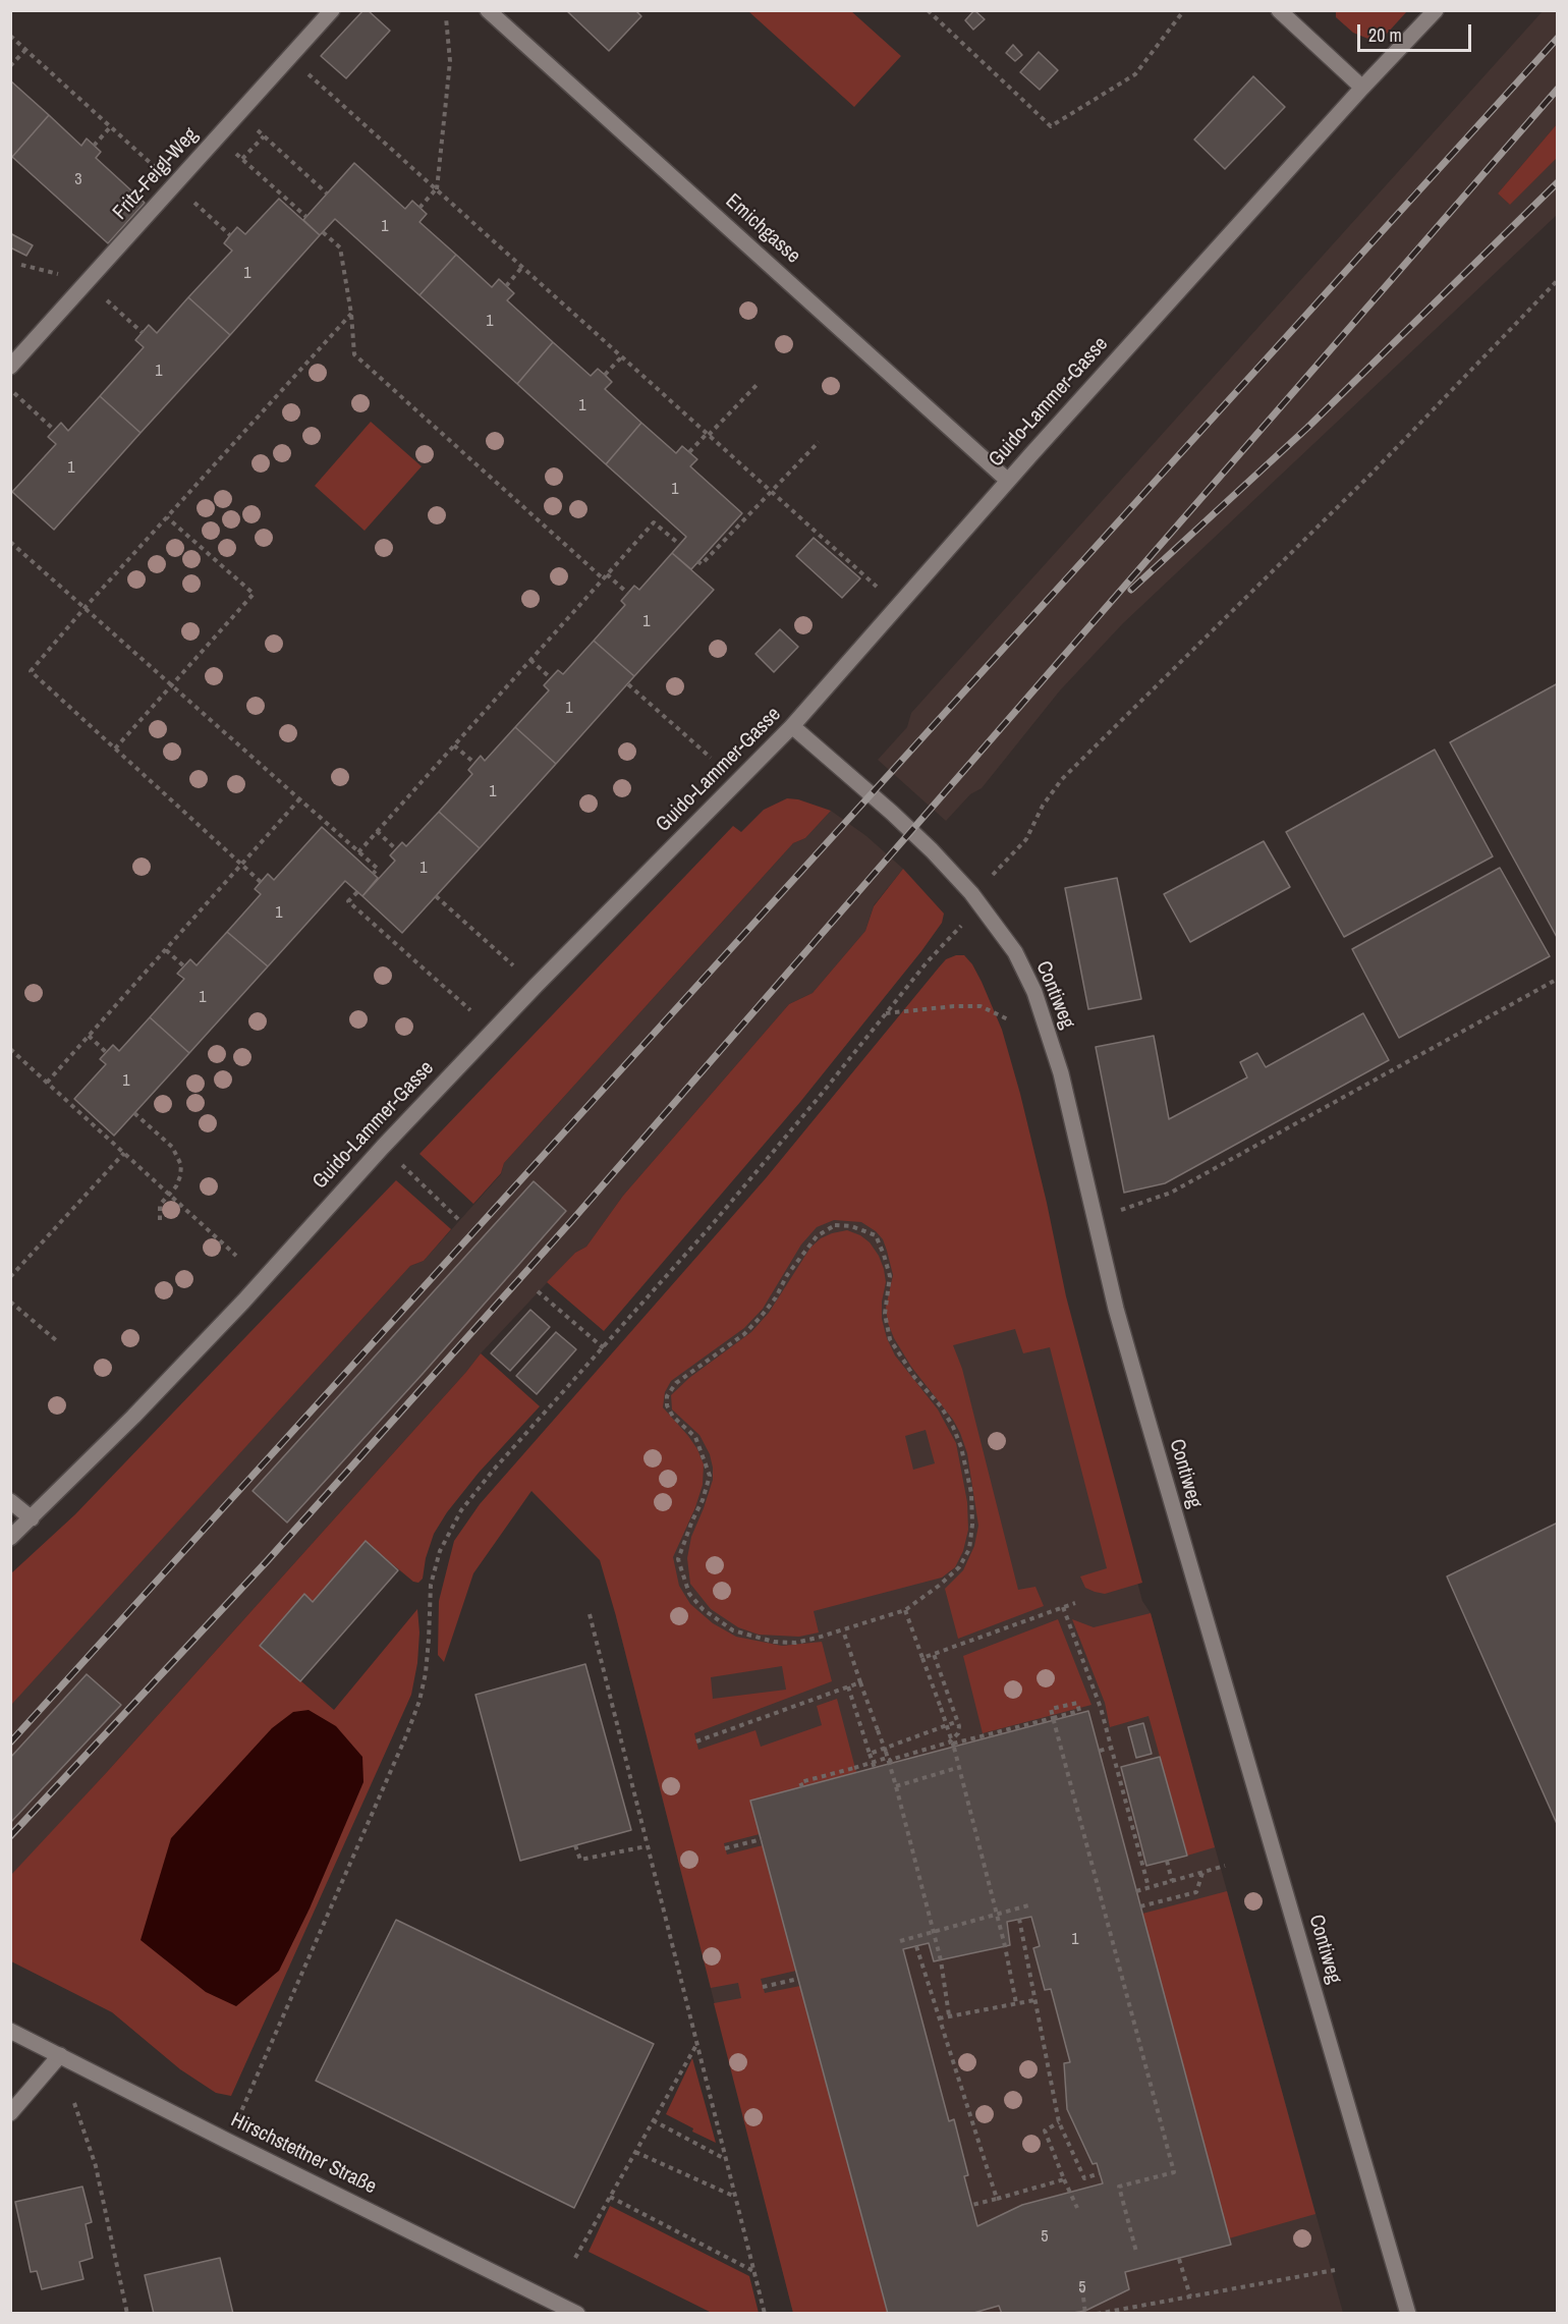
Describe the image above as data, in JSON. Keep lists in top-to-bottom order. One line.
{"streets":{"street":["Fritz-Feigl-Weg","Emichgasse","Guido-Lammer-Gasse","Contiweg","Hirschstettner Straße"]},"crossings":[["Emichgasse","Guido-Lammer-Gasse"],["Guido-Lammer-Gasse","Contiweg"]],"house_numbers":["3","1","1","1","1","1","1","1","1","1","1","1","1","1","1","1","5","5"],"scale_bar":"20 m"}
